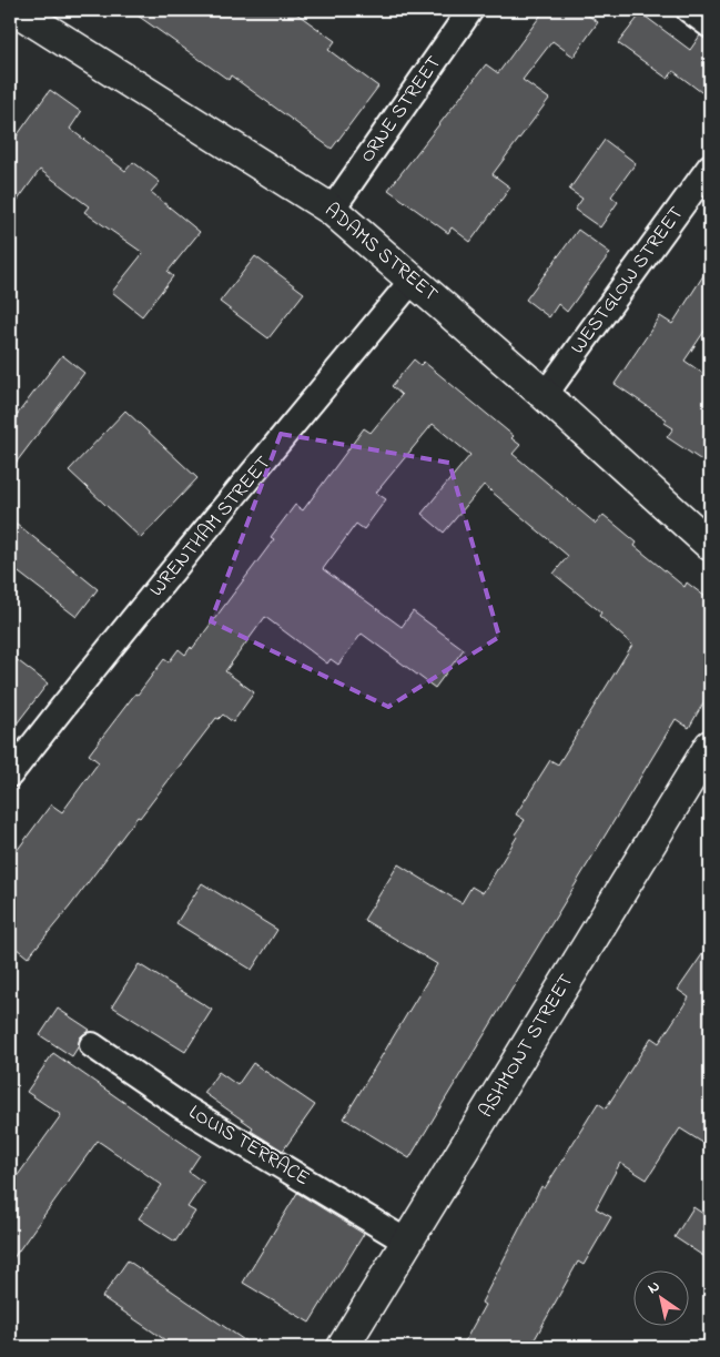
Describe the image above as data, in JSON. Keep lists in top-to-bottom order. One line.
{"streets":{"main road":["ADAMS STREET","ASHMONT STREET"],"street":["ORNE STREET","WESTGLOW STREET","WRENTHAM STREET","LOUIS TERRACE"]},"crossings":[["ORNE STREET","ADAMS STREET"],["ADAMS STREET","WESTGLOW STREET"],["ADAMS STREET","WRENTHAM STREET"],["ASHMONT STREET","LOUIS TERRACE"]],"north":"top left"}
